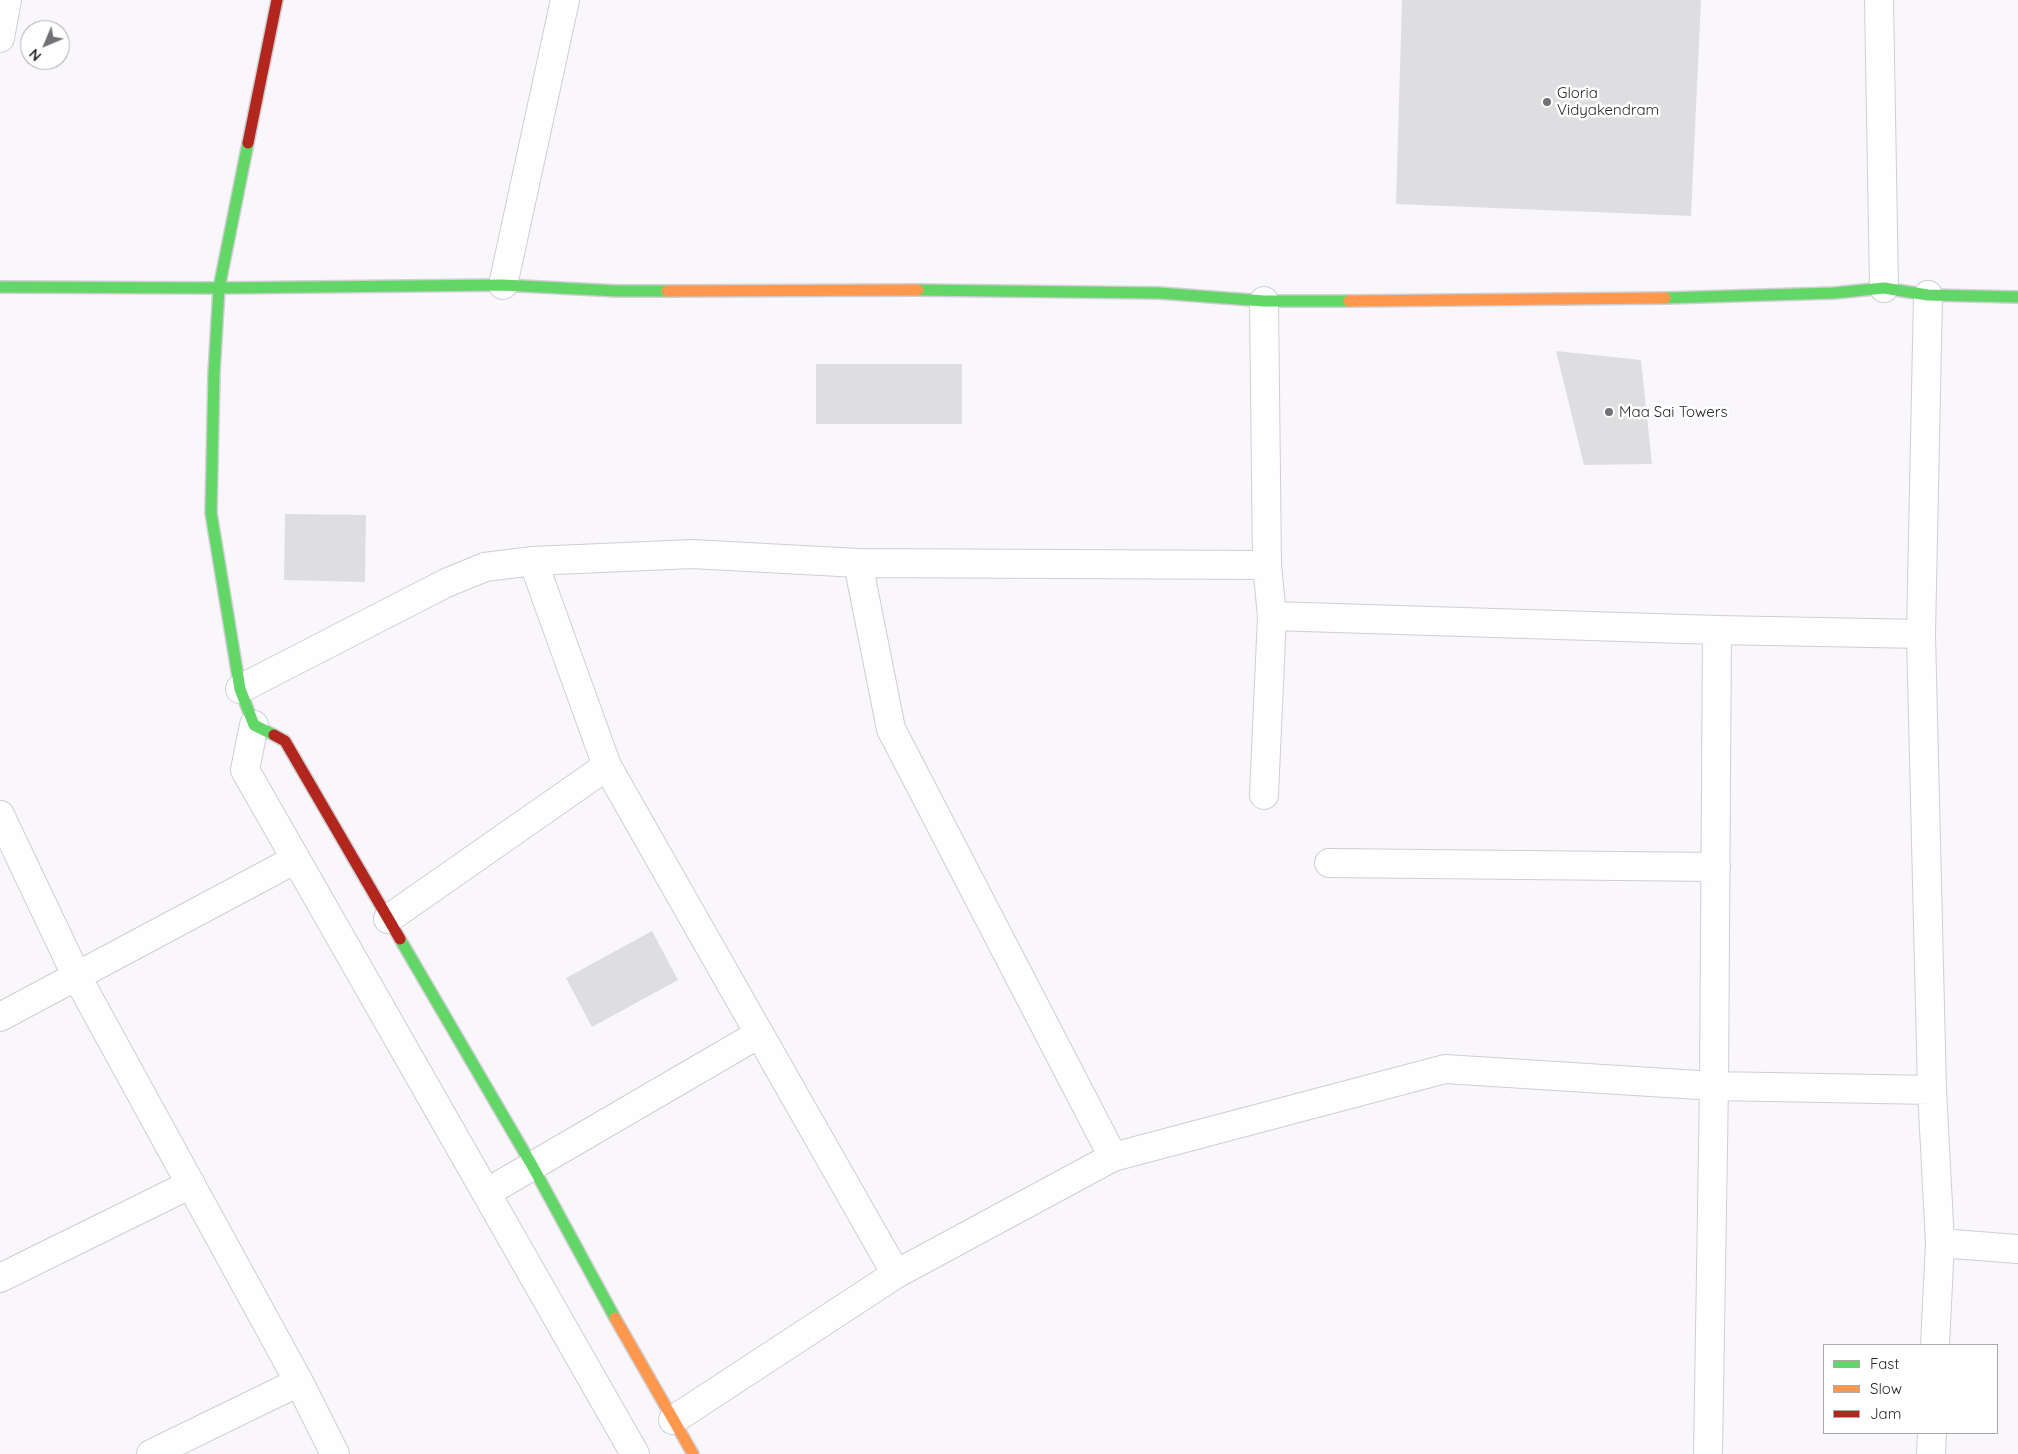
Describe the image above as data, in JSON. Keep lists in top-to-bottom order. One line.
{"places":["Gloria Vidyakendram","Maa Sai Towers"],"legend":["Fast","Slow","Jam"],"north":"bottom left"}
